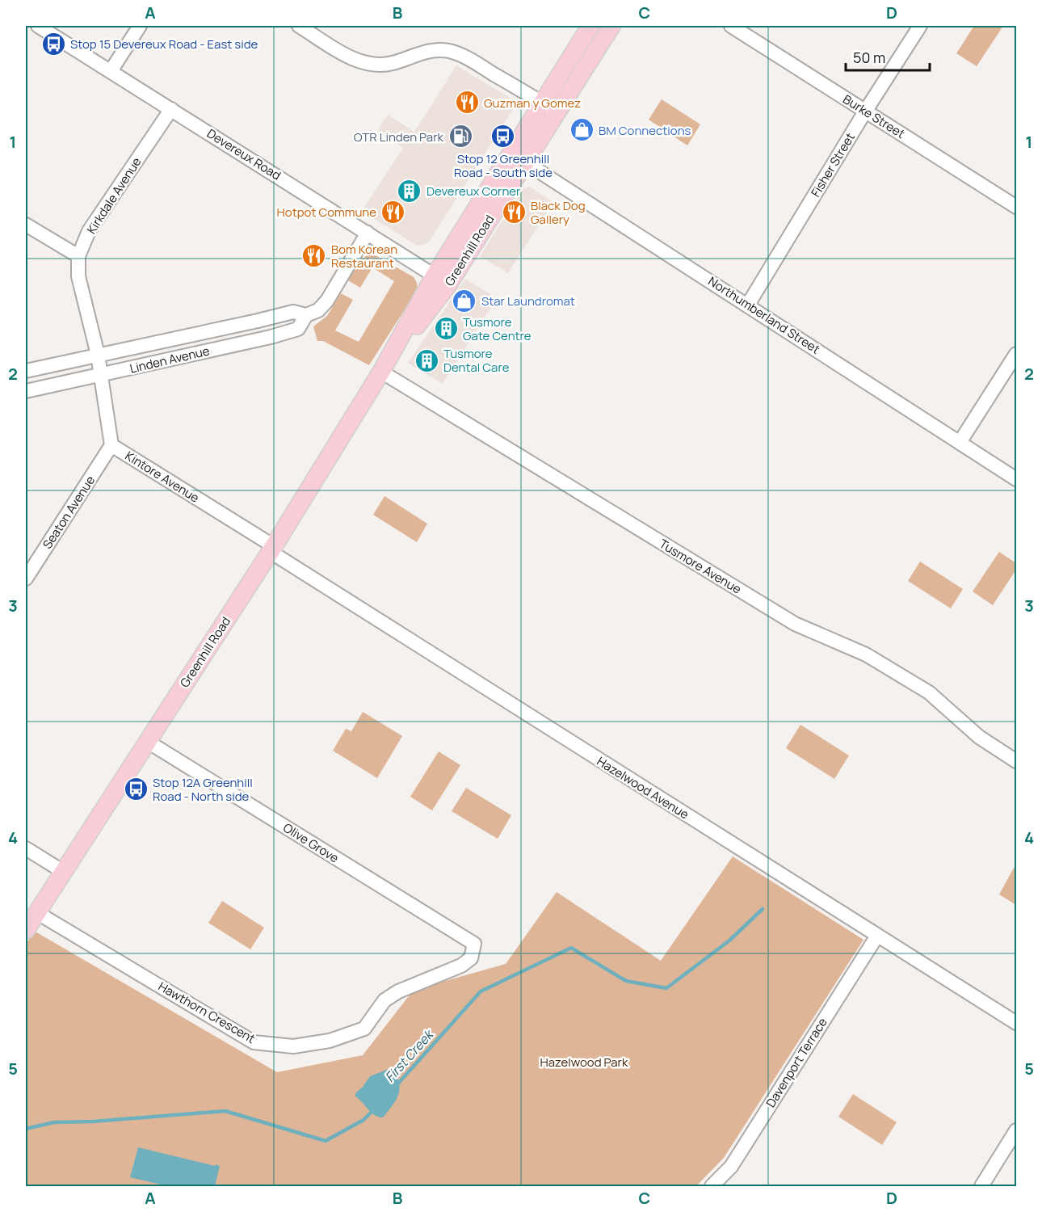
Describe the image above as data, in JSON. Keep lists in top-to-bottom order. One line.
{"streets":{"main road":["Greenhill Road"],"street":["Burke Street","Devereux Road","Fisher Street","Kirkdale Avenue","Northumberland Street","Linden Avenue","Kintore Avenue","Seaton Avenue","Tusmore Avenue","Hazelwood Avenue","Olive Grove","Hawthorn Crescent","Davenport Terrace"]},"crossings":[["Burke Street","Fisher Street"],["Devereux Road","Kirkdale Avenue"],["Devereux Road","Greenhill Road"],["Devereux Road","Linden Avenue"],["Fisher Street","Northumberland Street"],["Kirkdale Avenue","Linden Avenue"],["Kirkdale Avenue","Kintore Avenue"],["Greenhill Road","Northumberland Street"],["Greenhill Road","Kintore Avenue"],["Greenhill Road","Tusmore Avenue"],["Greenhill Road","Hazelwood Avenue"],["Greenhill Road","Olive Grove"],["Greenhill Road","Hawthorn Crescent"],["Linden Avenue","Kintore Avenue"],["Kintore Avenue","Seaton Avenue"],["Kintore Avenue","Hazelwood Avenue"],["Hazelwood Avenue","Davenport Terrace"],["Olive Grove","Hawthorn Crescent"]],"water":["First Creek"],"parks":["Hazelwood Park"],"places":{"bus stop":["Stop 15 Devereux Road - East side","Stop 12 Greenhill Road - South side","Stop 12A Greenhill Road - North side"],"restaurant":["Guzman y Gomez","Hotpot Commune","Black Dog Gallery","Bom Korean Restaurant"],"shop":["BM Connections","Star Laundromat"],"fuel station":["OTR Linden Park"],"building":["Devereux Corner","Tusmore Gate Centre","Tusmore Dental Care"]},"scale_bar":"50 m","grid":{"columns":["A","B","C","D"],"rows":["1","2","3","4","5"]}}
